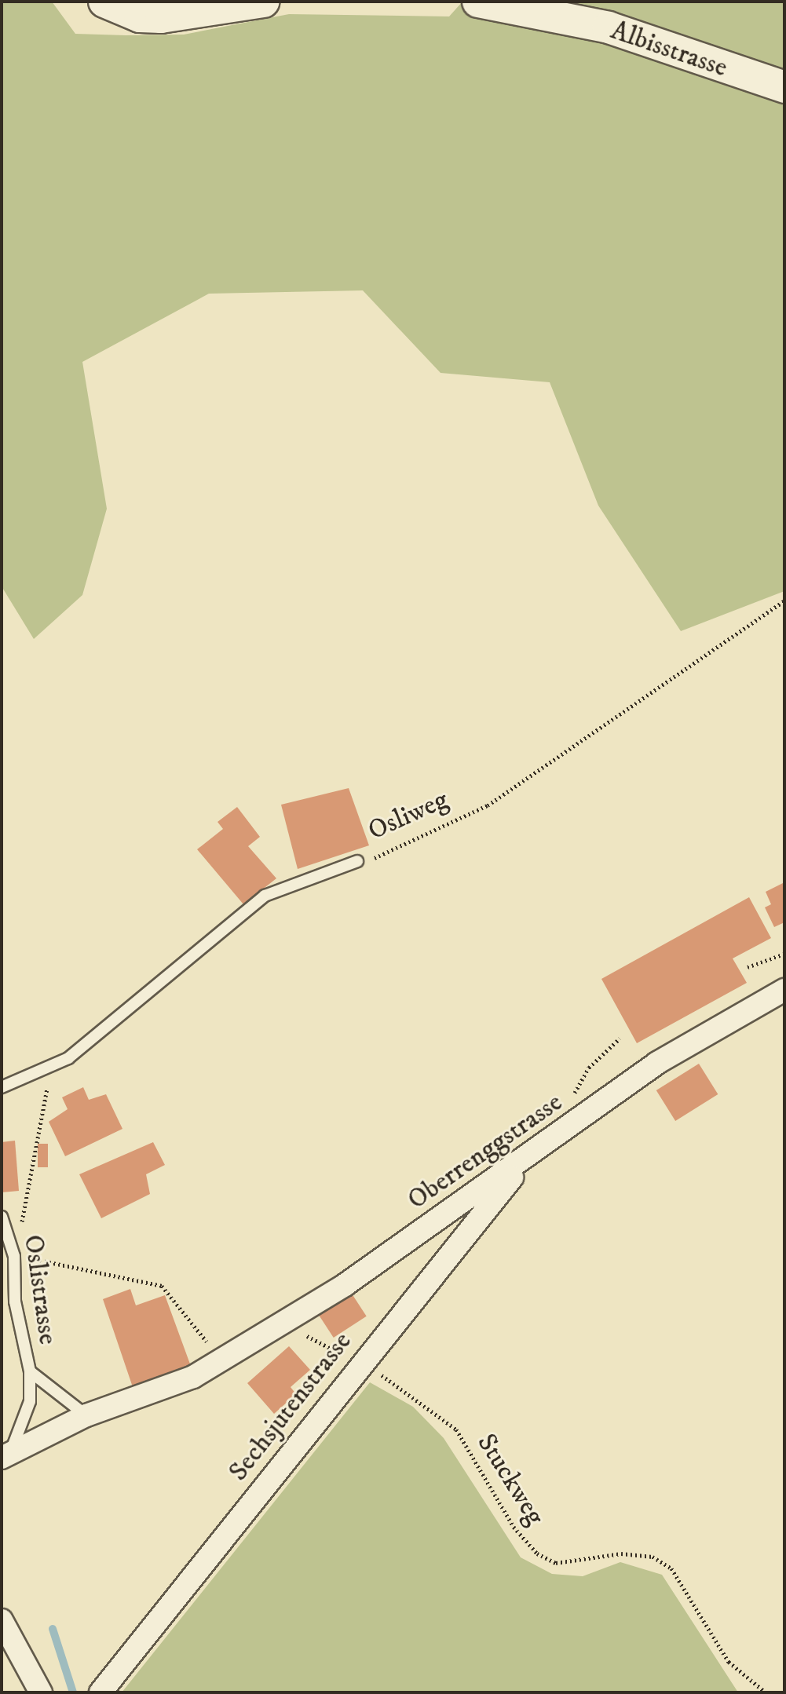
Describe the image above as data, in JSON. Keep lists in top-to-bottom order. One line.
{"streets":{"main road":["Albisstrasse"],"street":["Oberrenggstrasse","Sechsjutenstrasse"],"lane":["Osliweg","Oslistrasse"],"path":["Stuckweg"]},"crossings":[["Oberrenggstrasse","Oslistrasse"],["Oberrenggstrasse","Sechsjutenstrasse"],["Oberrenggstrasse","Stuckweg"],["Sechsjutenstrasse","Stuckweg"]]}
